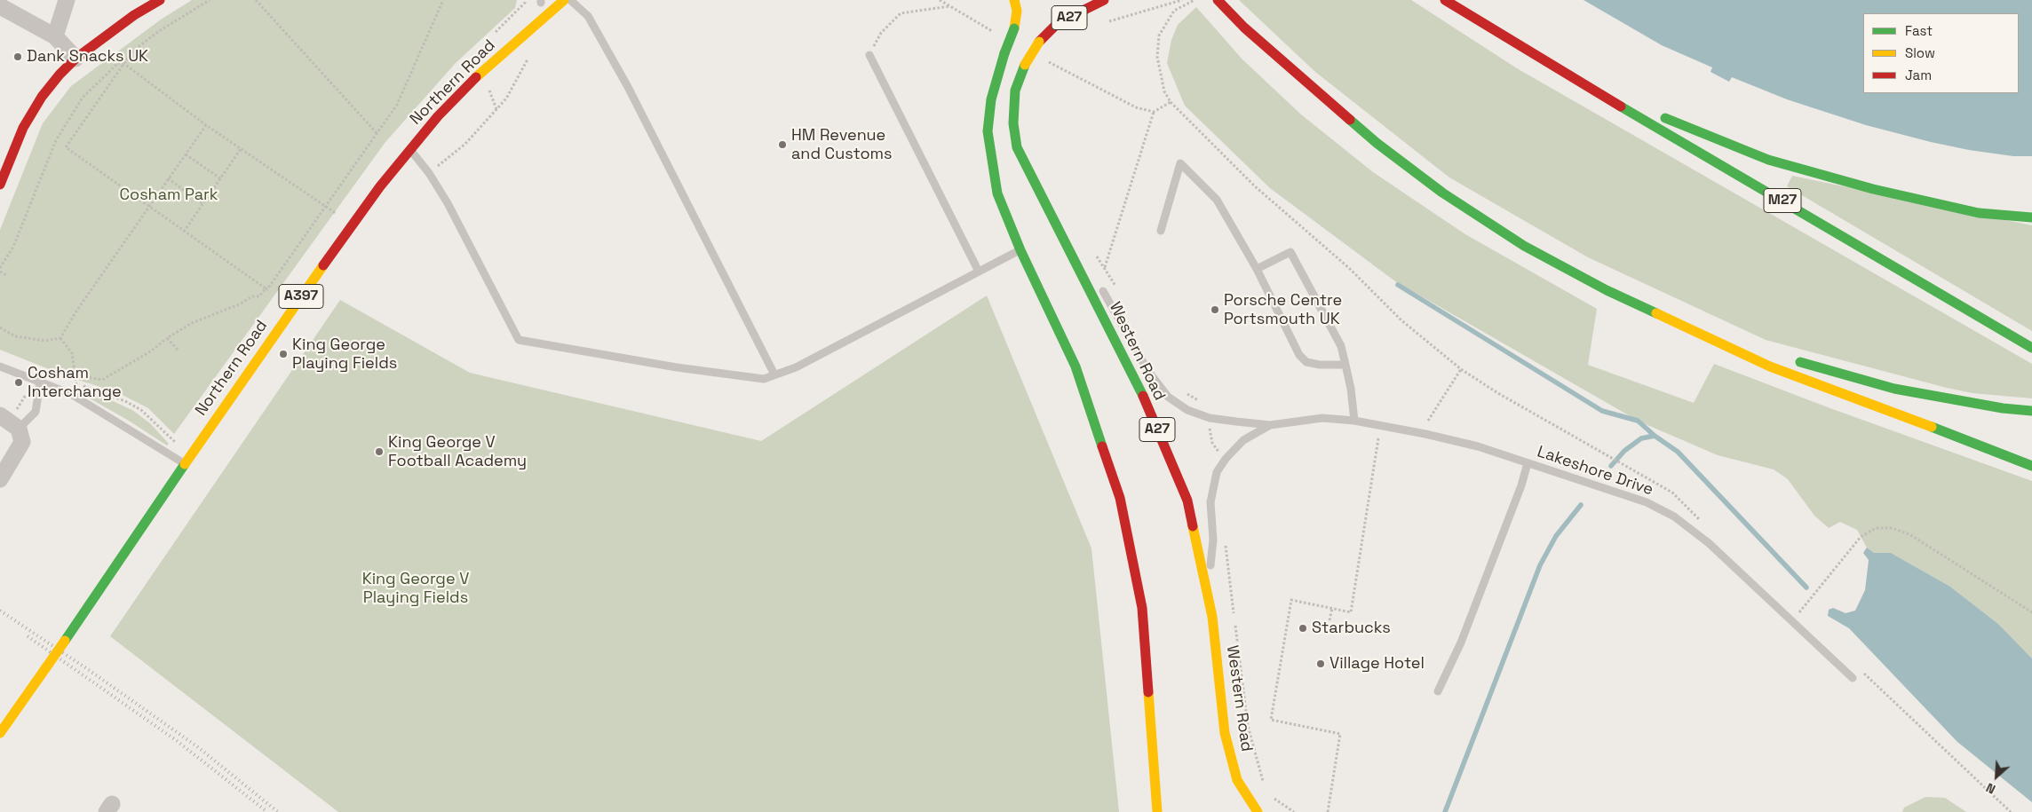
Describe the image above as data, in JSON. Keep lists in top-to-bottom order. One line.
{"streets":{"main road":["A27","Northern Road","M27","A397","Western Road"],"lane":["Lakeshore Drive"]},"parks":["Cosham Park","King George V Playing Fields"],"places":["Dank Snacks UK","HM Revenue and Customs","Porsche Centre Portsmouth UK","King George Playing Fields","Cosham Interchange","King George V Football Academy","Starbucks","Village Hotel"],"legend":["Fast","Slow","Jam"],"north":"bottom left"}
